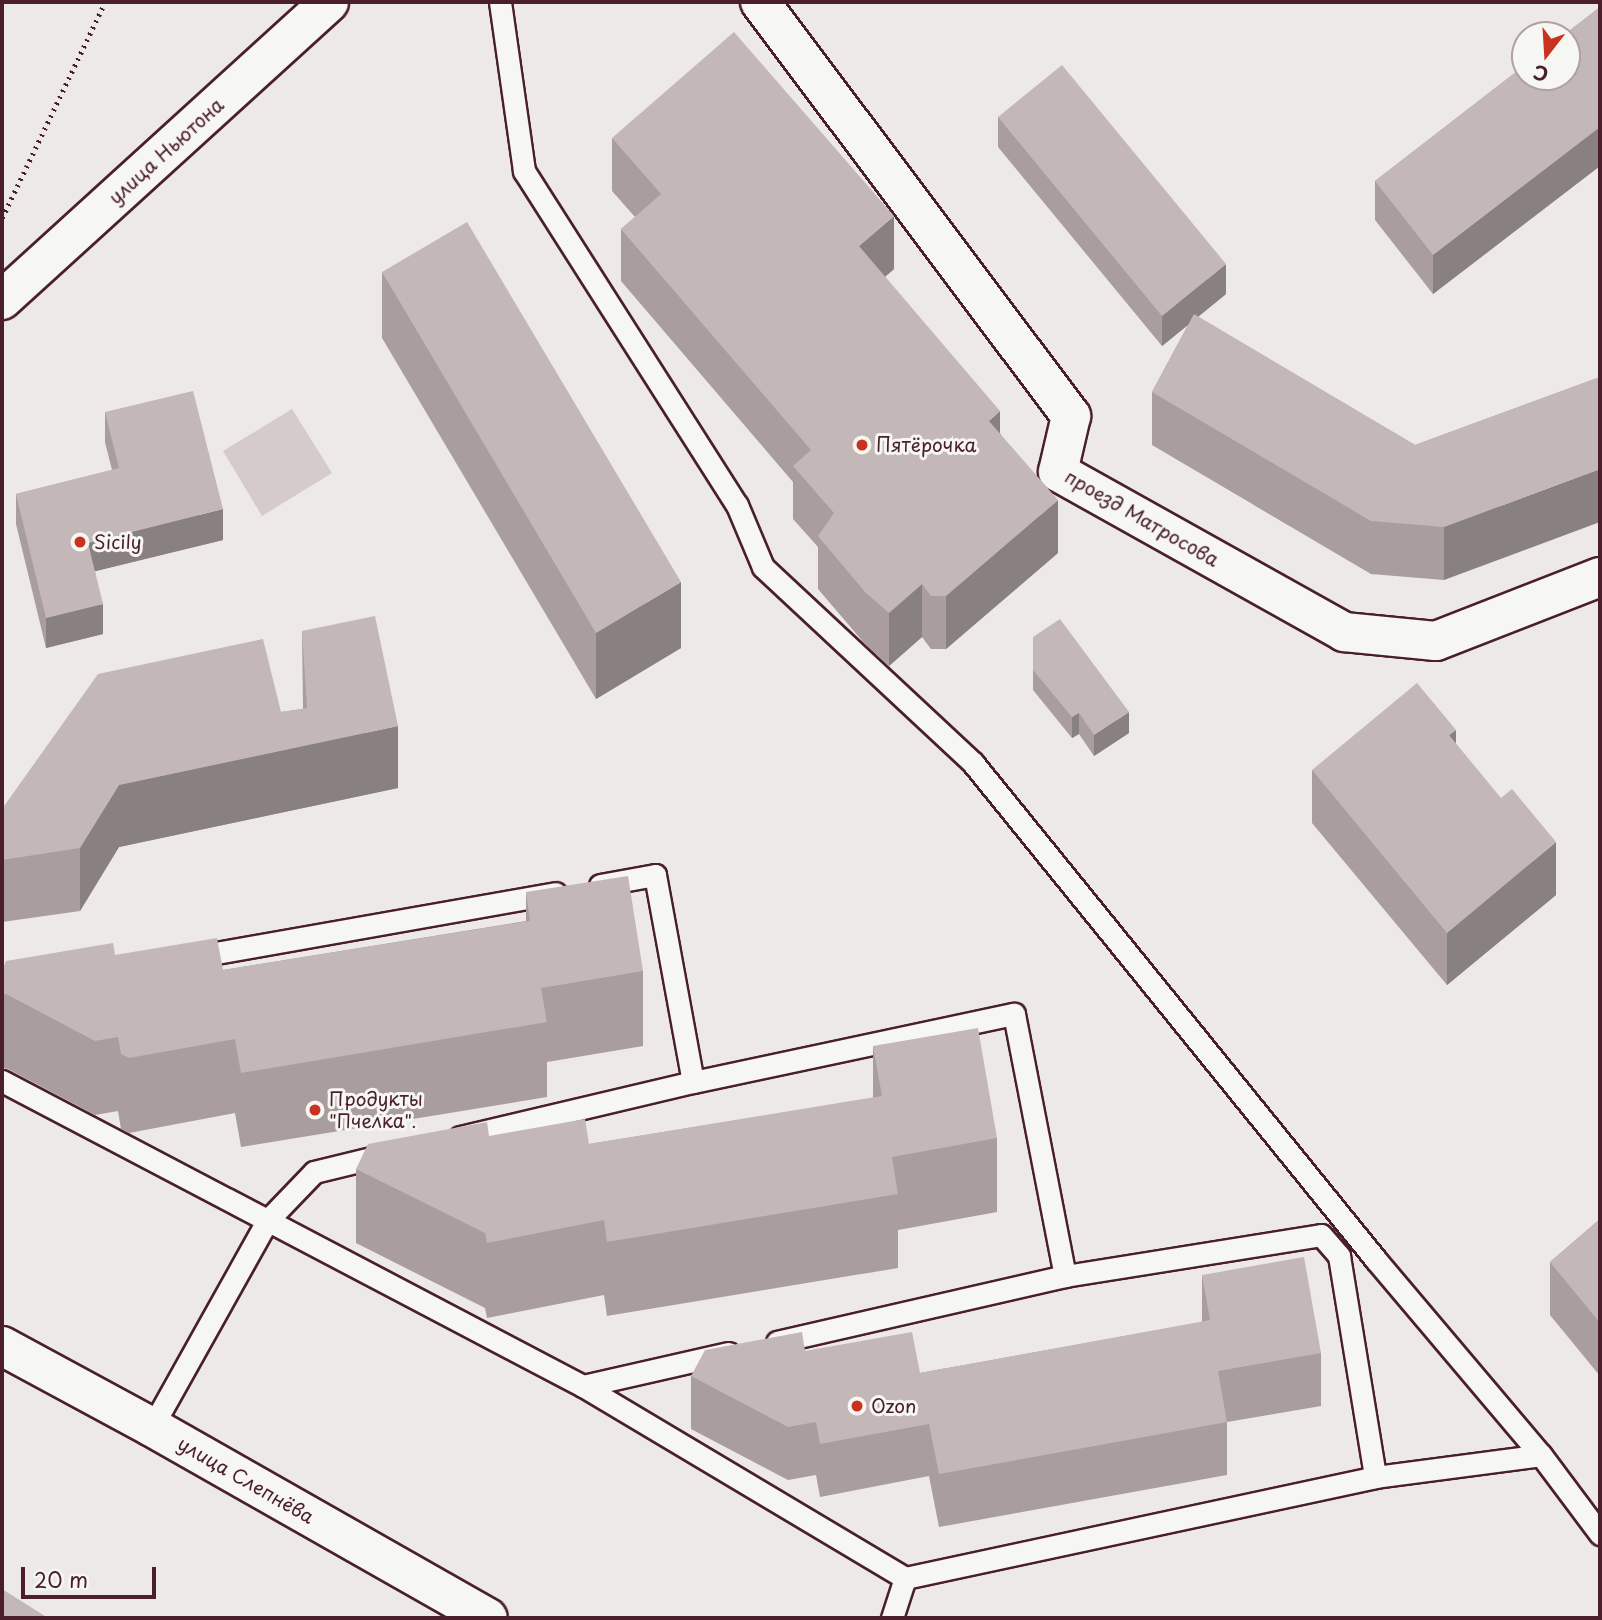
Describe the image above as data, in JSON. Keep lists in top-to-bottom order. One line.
{"streets":{"street":["улица Ньютона","проезд Матросова","улица Слепнёва"]},"places":["Пятёрочка","Sicily","Продукты \"Пчелка\".","Ozon"],"scale_bar":"20 m","north":"bottom"}
